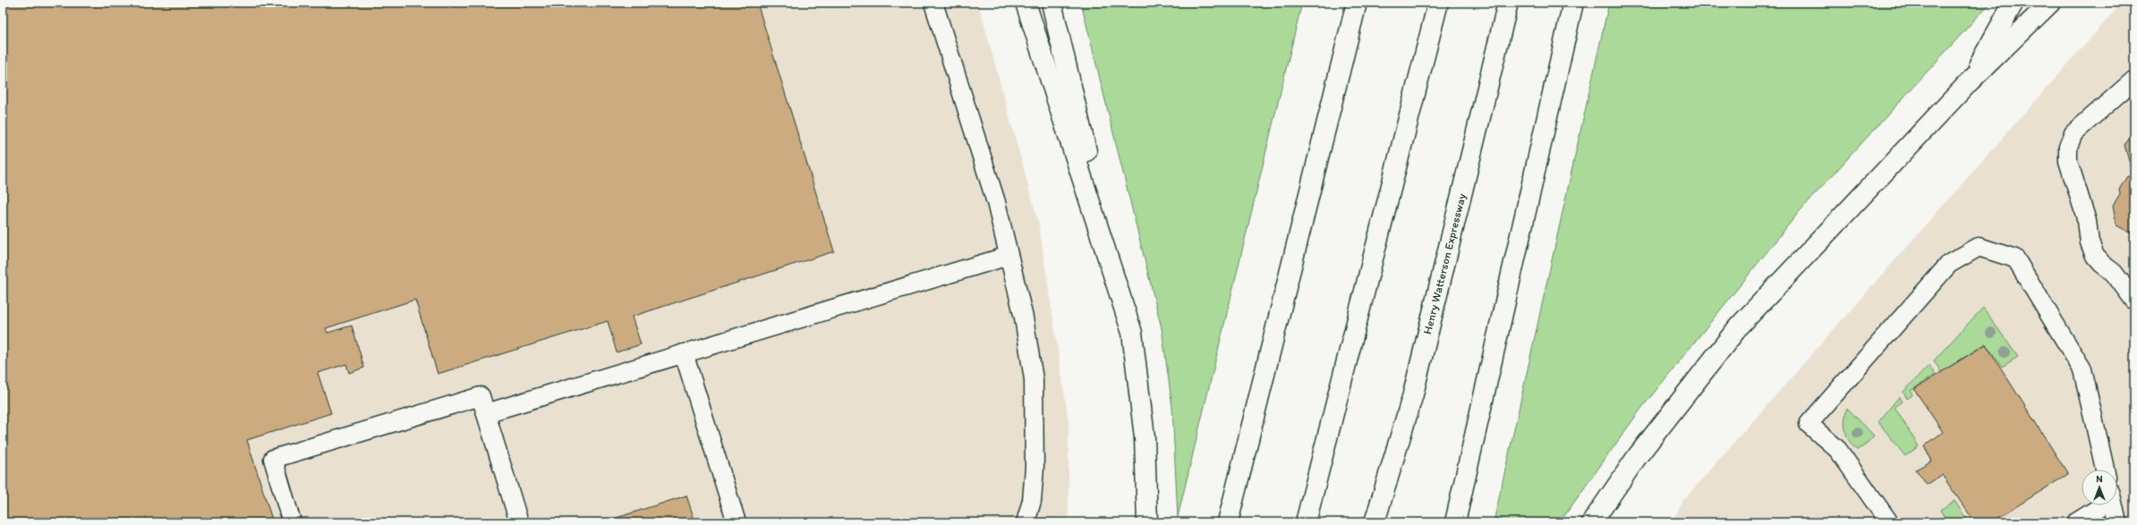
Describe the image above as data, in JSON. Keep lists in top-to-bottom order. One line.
{"streets":{"highway":["Henry Watterson Expressway"]},"north":"top"}
